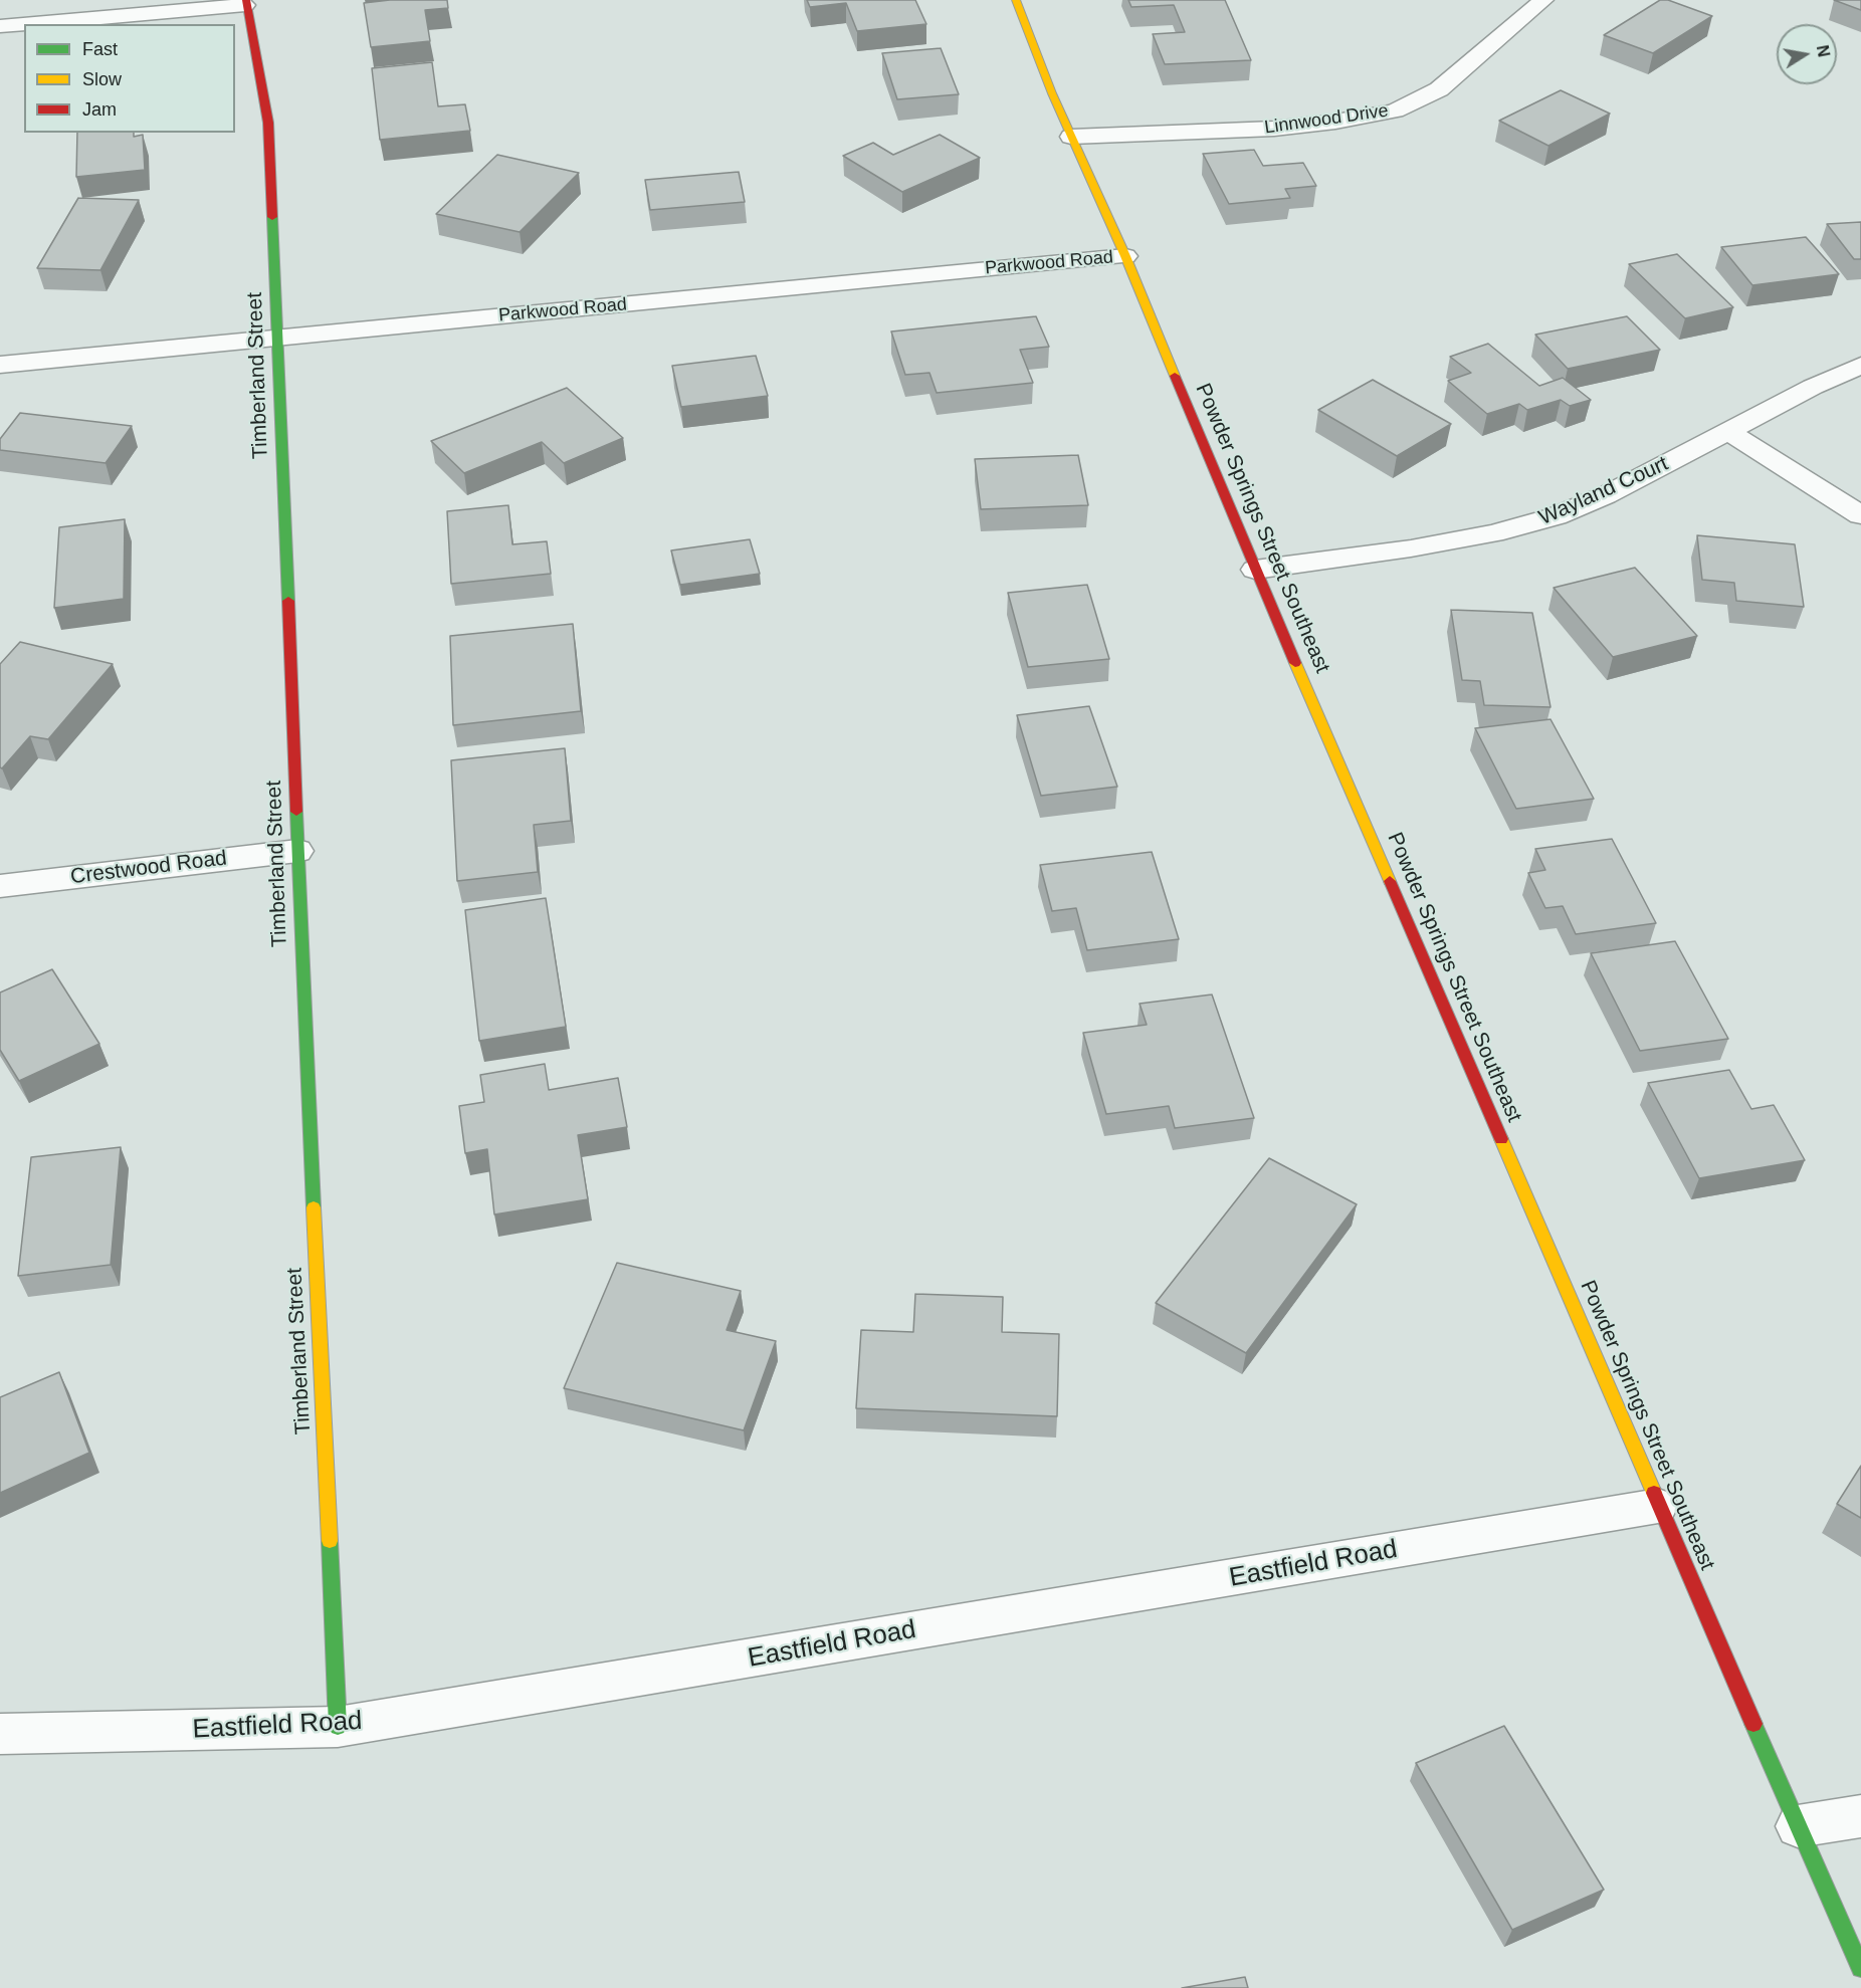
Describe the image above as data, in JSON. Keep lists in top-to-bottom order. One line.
{"streets":{"street":["Linnwood Drive","Parkwood Road","Timberland Street","Wayland Court","Powder Springs Street Southeast","Crestwood Road","Eastfield Road"]},"crossings":[["Linnwood Drive","Powder Springs Street Southeast"],["Parkwood Road","Timberland Street"],["Parkwood Road","Powder Springs Street Southeast"],["Timberland Street","Crestwood Road"],["Timberland Street","Eastfield Road"],["Wayland Court","Powder Springs Street Southeast"],["Powder Springs Street Southeast","Eastfield Road"]],"legend":["Fast","Slow","Jam"],"north":"right"}
